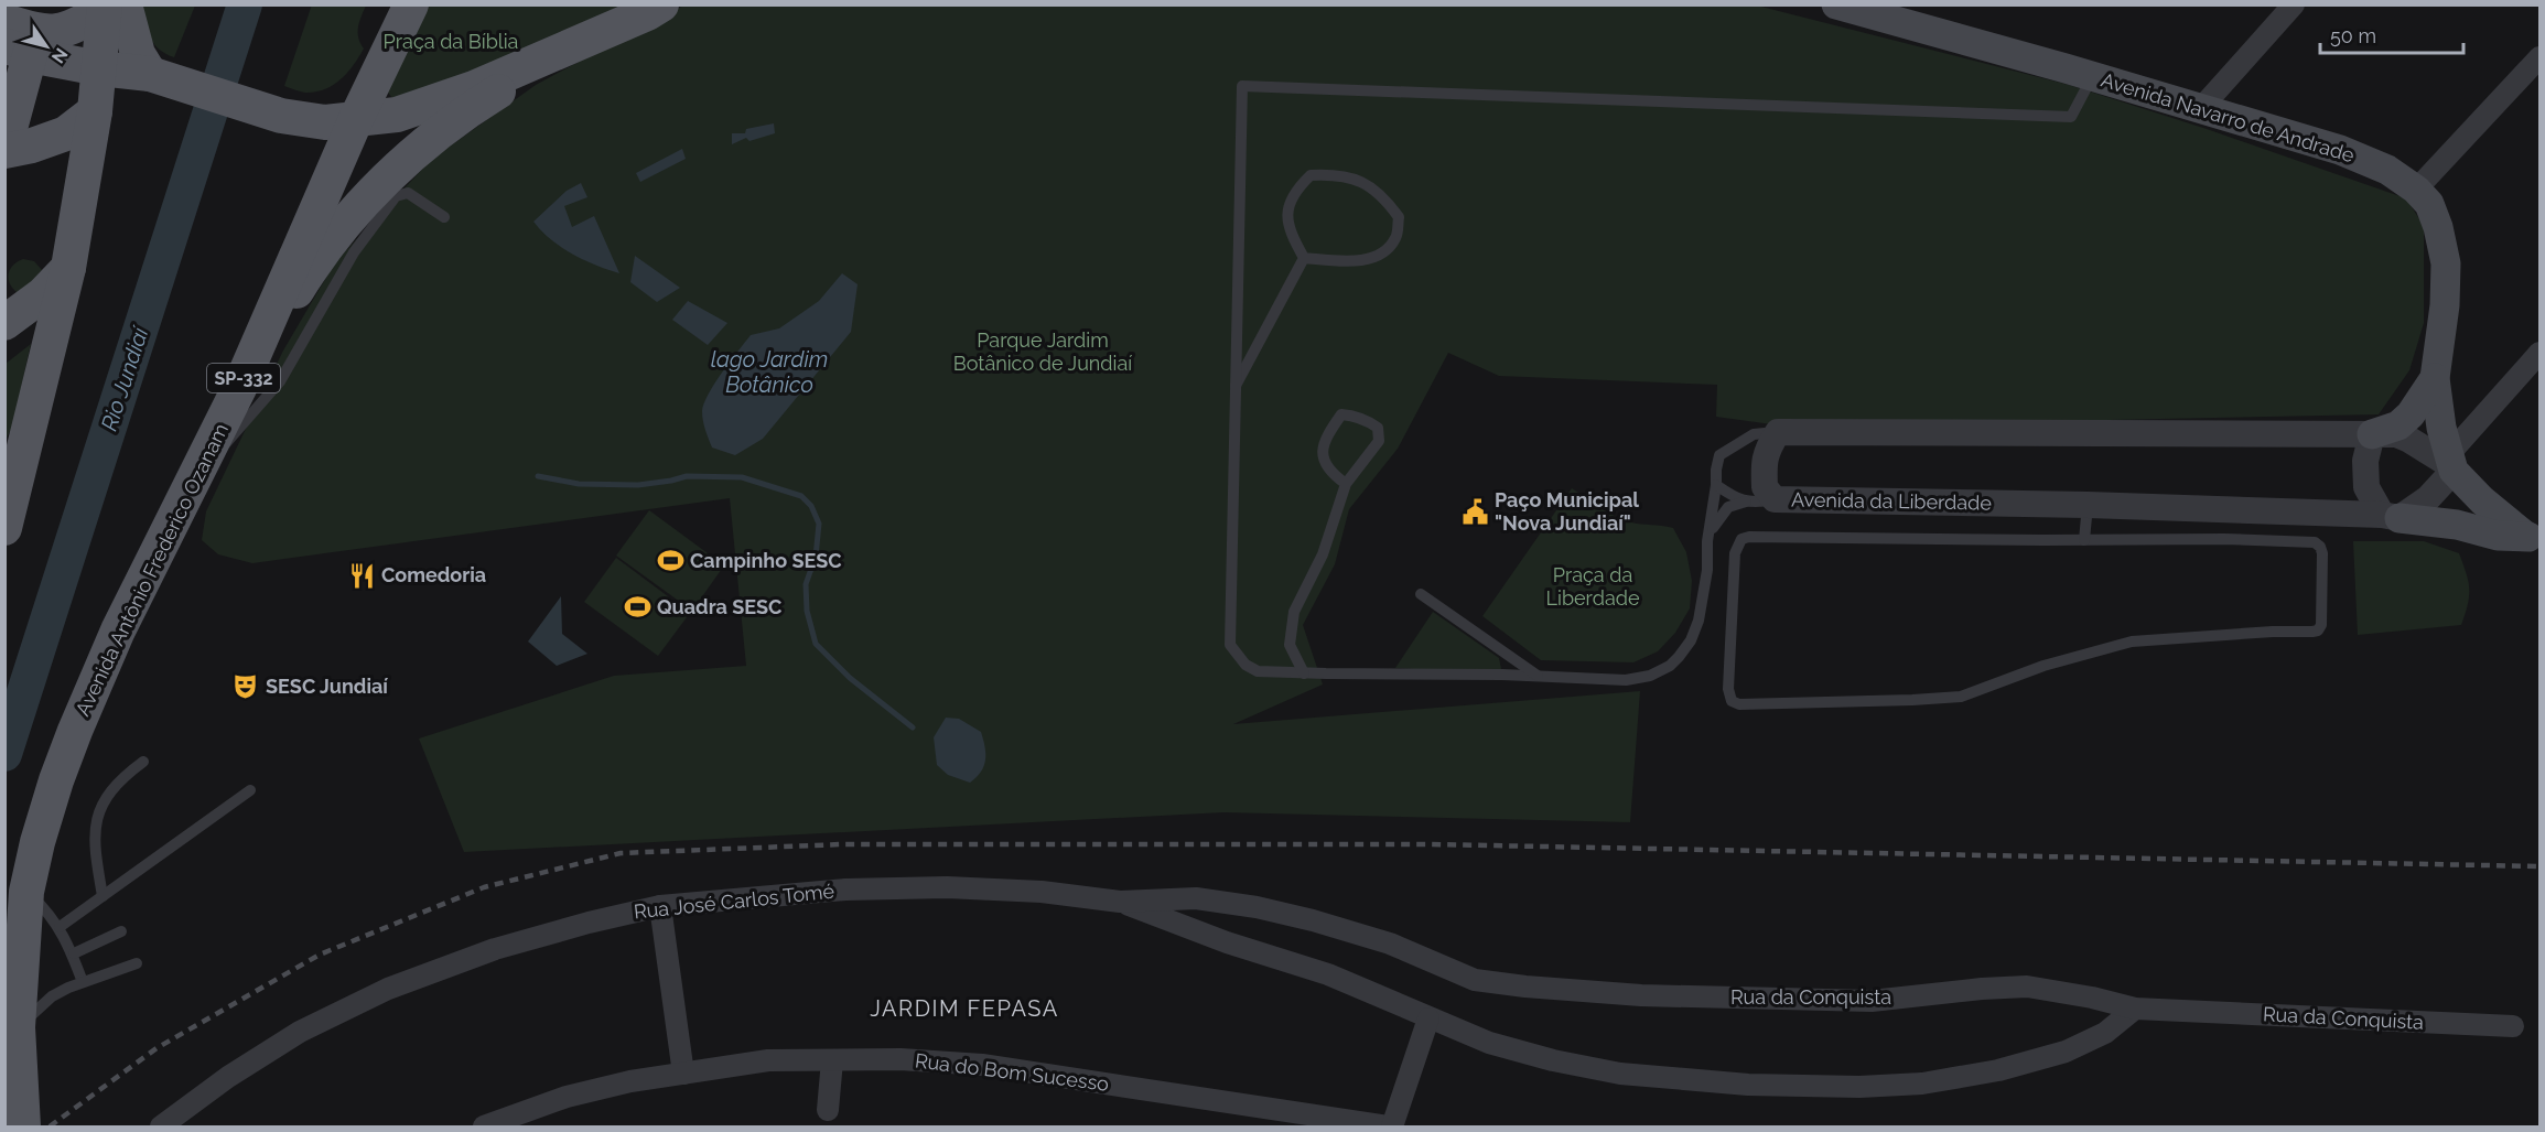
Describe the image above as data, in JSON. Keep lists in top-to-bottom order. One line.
{"streets":{"main road":["Avenida Navarro de Andrade","SP-332","Avenida Antônio Frederico Ozanam"],"street":["Avenida da Liberdade","Rua José Carlos Tomé","Rua da Conquista","Rua do Bom Sucesso"]},"crossings":[["Rua José Carlos Tomé","Rua da Conquista"]],"districts":["JARDIM FEPASA"],"water":["lago Jardim Botânico","Rio Jundiaí"],"parks":["Praça da Bíblia","Parque Jardim Botânico de Jundiaí","Praça da Liberdade"],"places":{"public building":["Paço Municipal \"Nova Jundiaí\""],"sports":["Campinho SESC","Quadra SESC"],"restaurant":["Comedoria"],"theatre":["SESC Jundiaí"]},"scale_bar":"50 m","north":"bottom right"}
